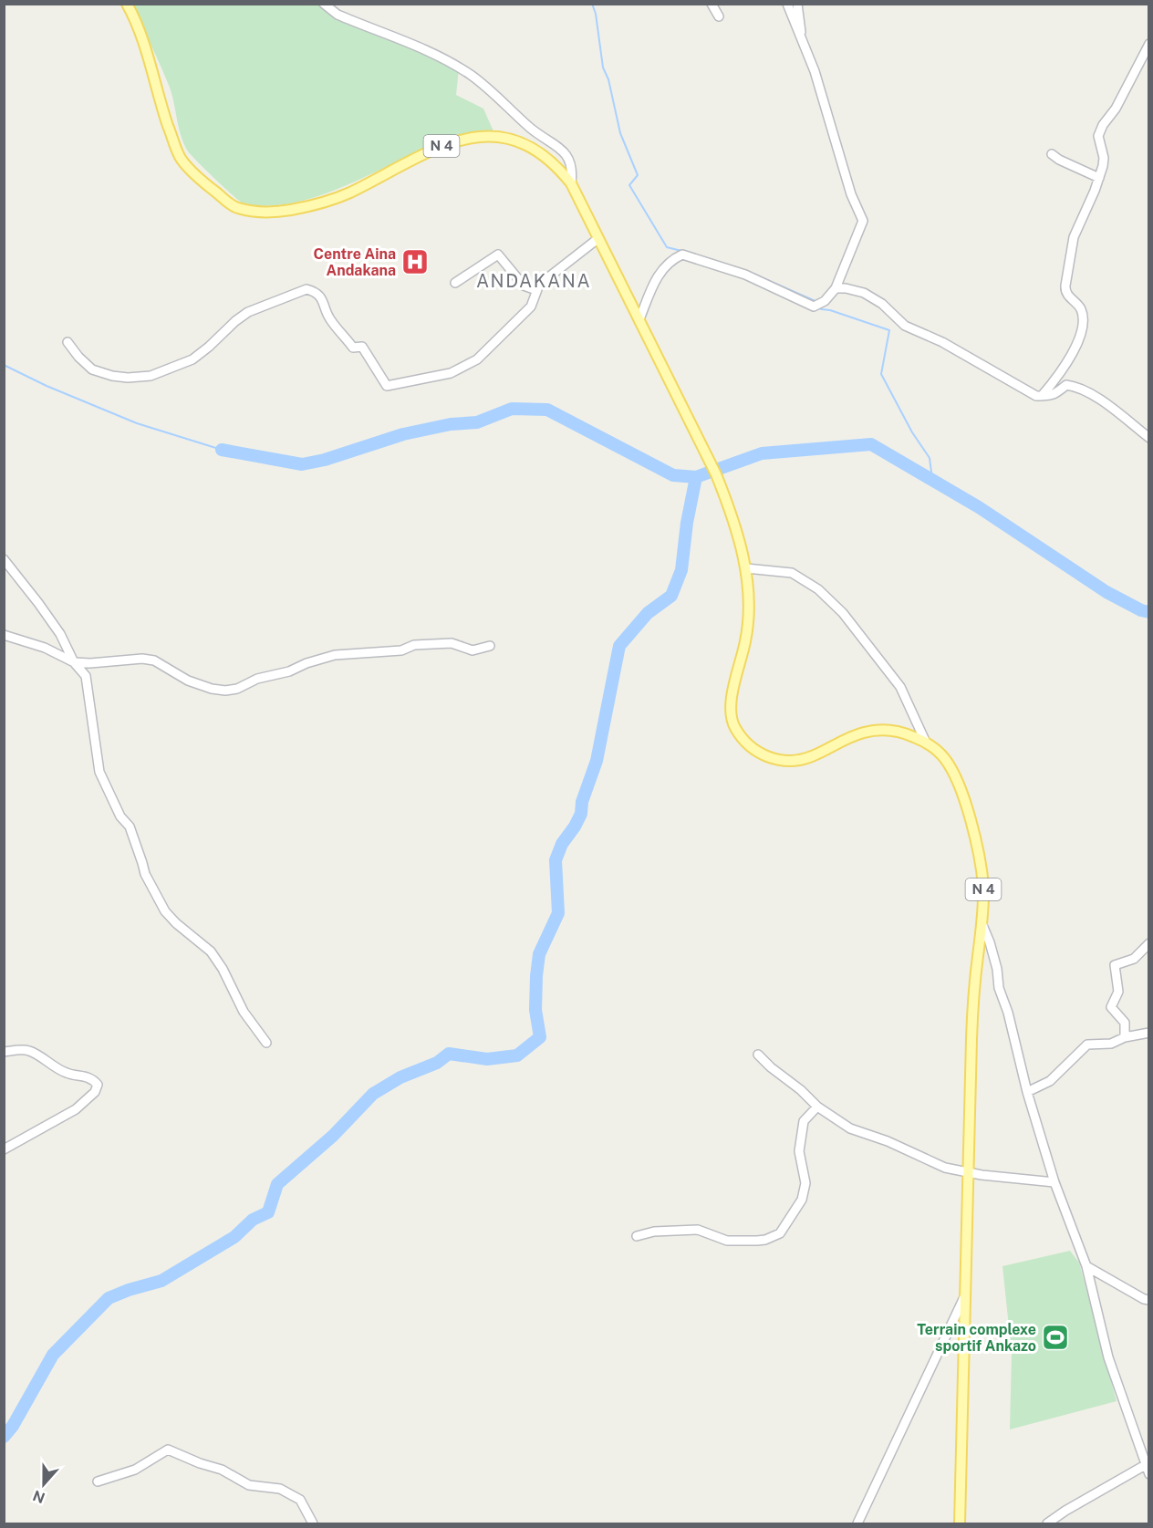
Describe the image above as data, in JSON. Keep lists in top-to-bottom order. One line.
{"streets":{"main road":["N 4"]},"districts":["ANDAKANA"],"places":{"hospital":["Centre Aina Andakana"],"sports":["Terrain complexe sportif Ankazo"]},"north":"bottom"}
